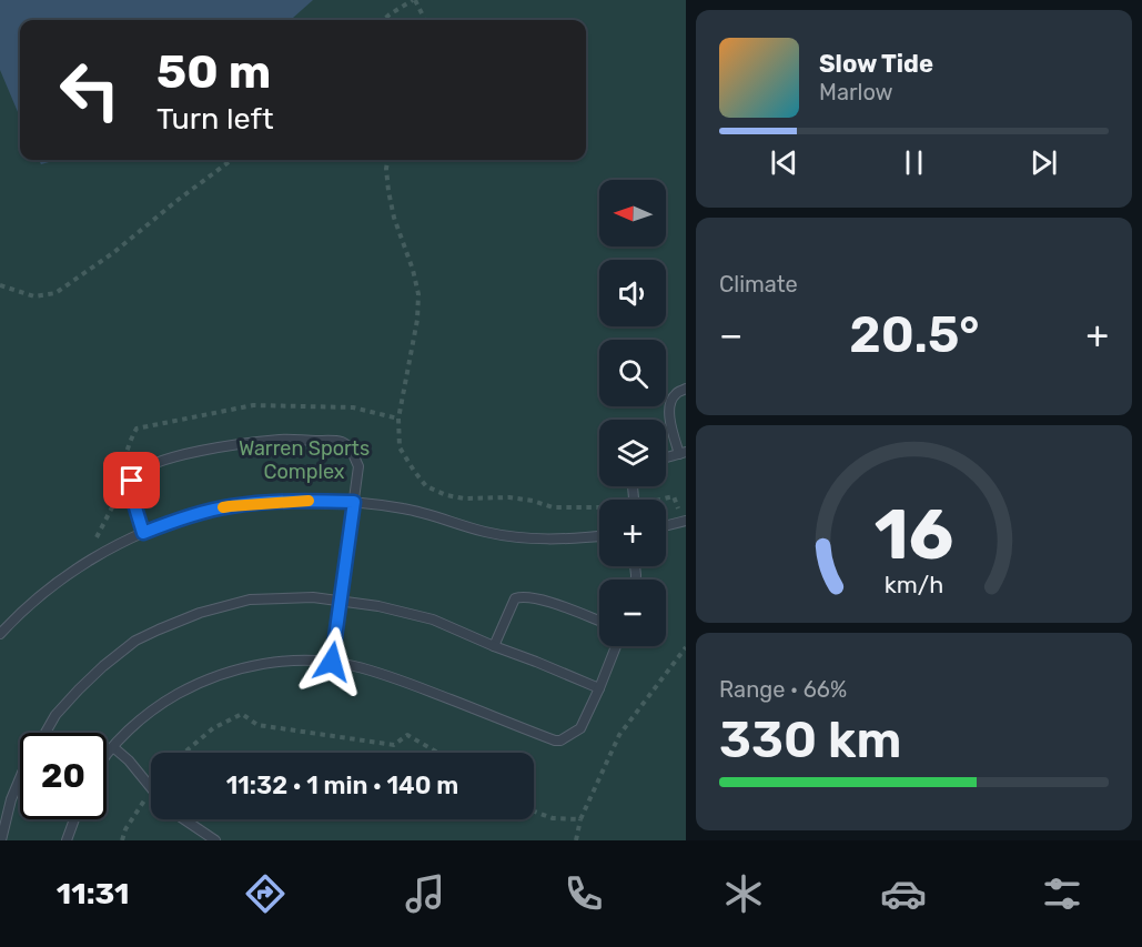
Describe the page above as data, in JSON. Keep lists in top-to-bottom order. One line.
{"parks":["Warren Sports Complex"],"north":"left","page":{"turn":["50 m","Turn left"],"song":["Slow Tide","Marlow"],"map_buttons":["+","−"],"tile":["Climate",["Range · 66%","330 km"]],"heat":["−","20.5°","+"],"limit":"20","trip":"11:32 · 1 min · 140 m","tabs":"11:31","gauge":["16","km/h"]}}
